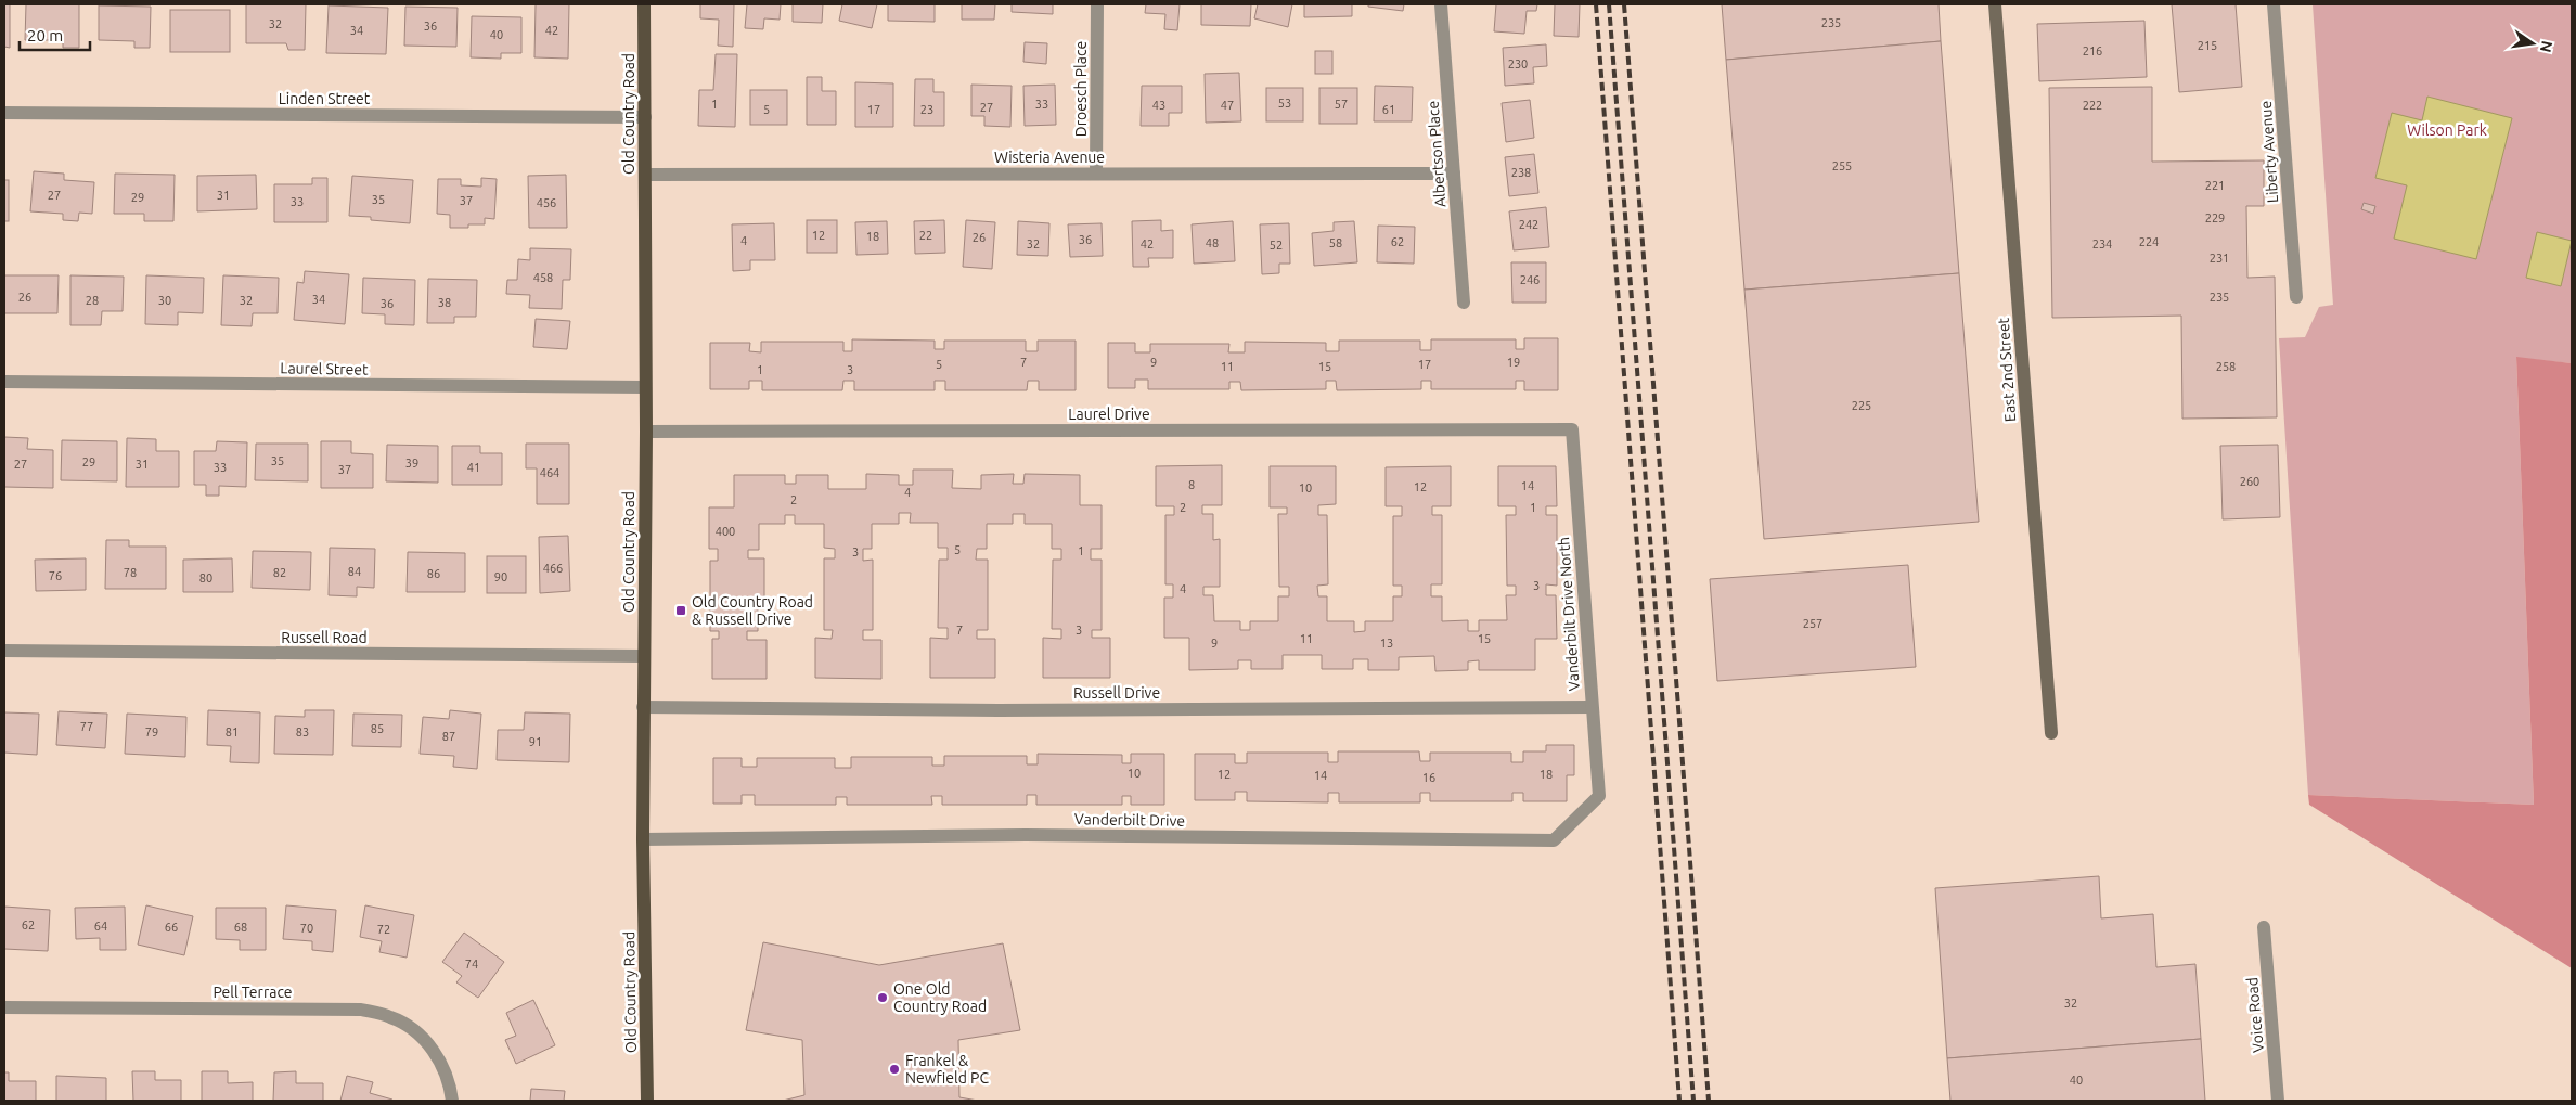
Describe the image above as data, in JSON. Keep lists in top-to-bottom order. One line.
{"streets":{"main road":["Old Country Road"],"street":["Droesch Place","Linden Street","Liberty Avenue","Albertson Place","Wisteria Avenue","Laurel Street","East 2nd Street","Laurel Drive","Vanderbilt Drive North","Russell Road","Russell Drive","Vanderbilt Drive","Pell Terrace","Voice Road"]},"crossings":[["Droesch Place","Wisteria Avenue"],["Linden Street","Old Country Road"],["Old Country Road","Wisteria Avenue"],["Old Country Road","Laurel Street"],["Old Country Road","Laurel Drive"],["Old Country Road","Russell Road"],["Old Country Road","Russell Drive"],["Old Country Road","Vanderbilt Drive"],["Albertson Place","Wisteria Avenue"],["Laurel Drive","Vanderbilt Drive North"],["Vanderbilt Drive North","Russell Drive"],["Vanderbilt Drive North","Vanderbilt Drive"]],"parks":["Wilson Park"],"places":{"transit":["Old Country Road & Russell Drive"],"other":["One Old Country Road","Frankel & Newfield PC"]},"house_numbers":["235","32","36","34","42","40","215","216","230","53","1","33","57","43","47","222","27","5","17","23","61","255","238","221","27","31","29","35","37","33","456","229","242","12","22","18","26","36","4","62","224","48","58","32","42","234","52","231","458","246","26","235","34","28","30","32","38","36","7","9","19","5","17","11","15","258","1","3","225","35","29","39","27","31","33","41","37","464","260","8","14","12","10","4","2","2","1","400","5","1","3","466","84","78","82","86","76","90","80","3","4","257","7","3","11","15","9","13","77","85","79","81","83","87","91","10","12","18","14","16","62","64","66","68","70","72","74","32","40"],"scale_bar":"20 m","north":"right"}
